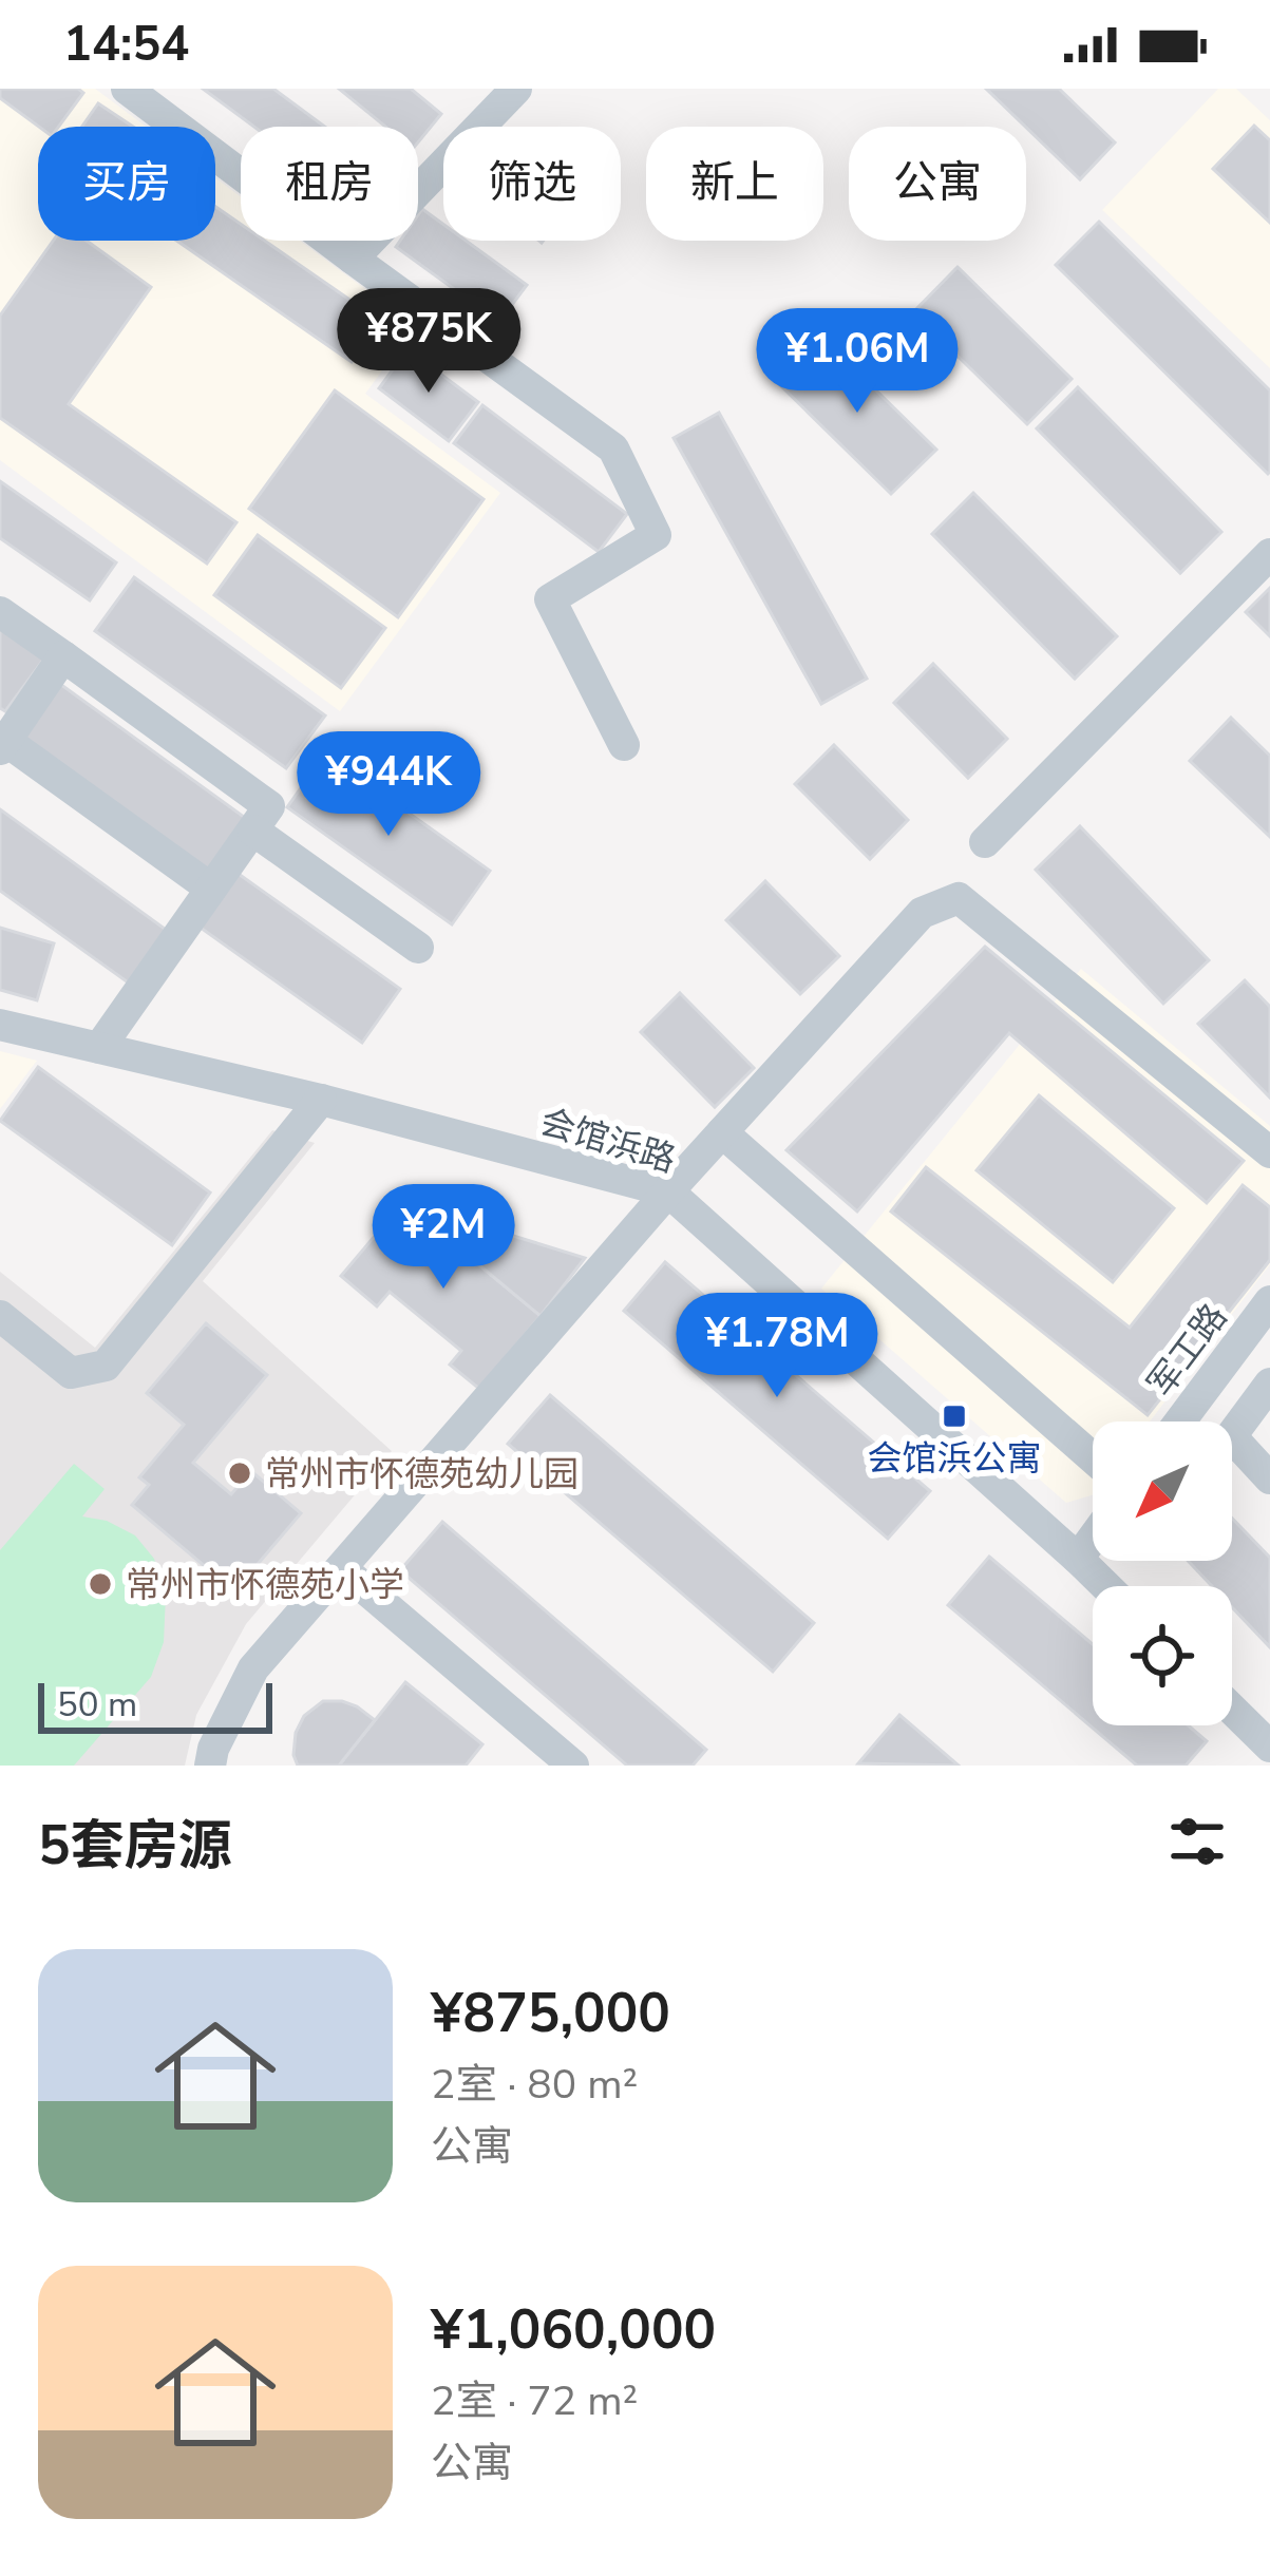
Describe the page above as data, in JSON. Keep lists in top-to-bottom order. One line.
{"streets":{"street":["会馆浜路","军工路"]},"places":{"transit":["会馆浜公寓"],"other":["常州市怀德苑幼儿园","常州市怀德苑小学"]},"scale_bar":"50 m","north":"bottom left","page":{"status":"14:54","chip":["买房","租房","筛选","新上","公寓"],"price":["¥875K","¥1.06M","¥944K","¥2M","¥1.78M"],"scale":"50 m","heading":"5套房源","list":[{"name":"¥875,000","note":"2室 · 80 m² · 公寓"},{"name":"¥1,060,000","note":"2室 · 72 m² · 公寓"}]}}
